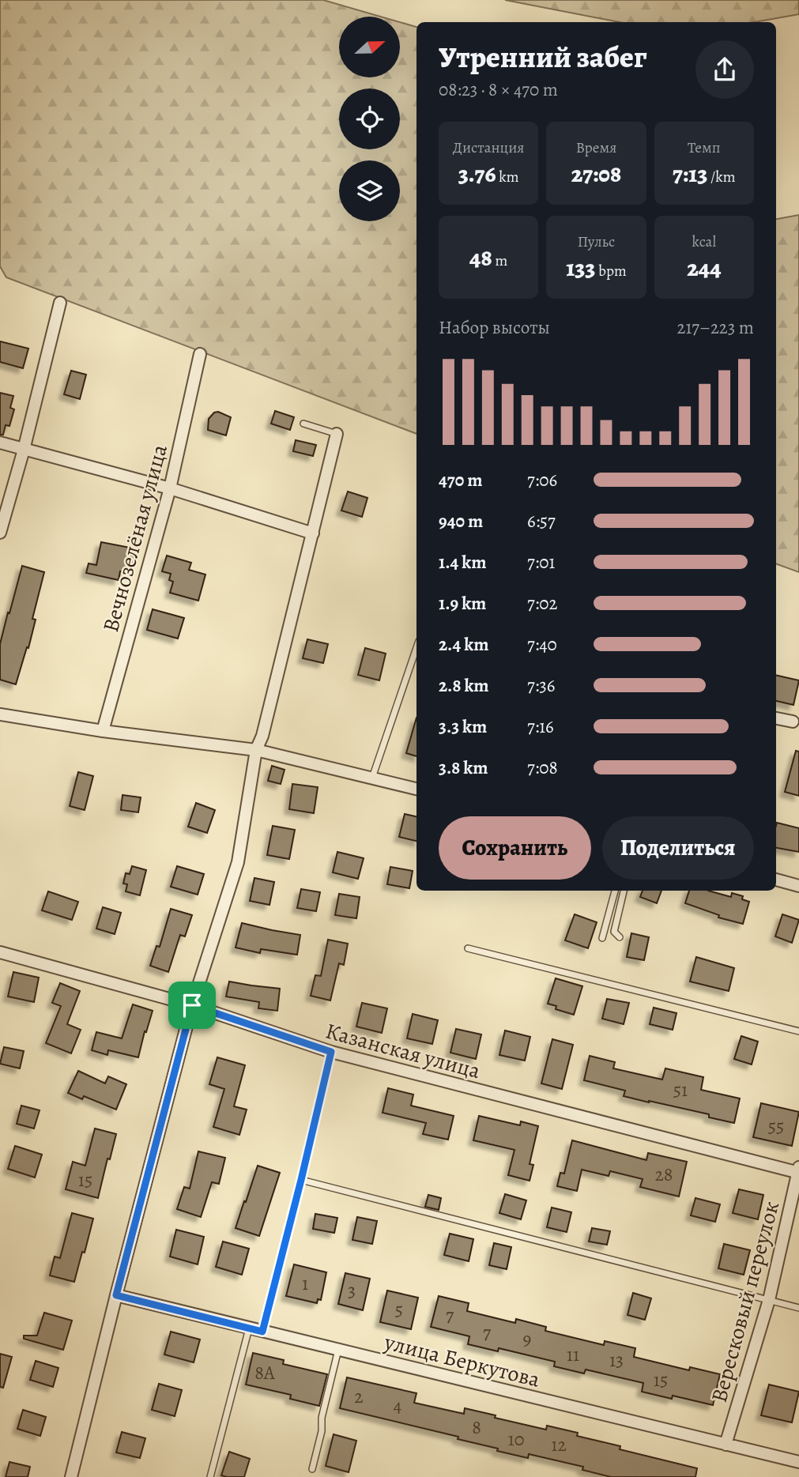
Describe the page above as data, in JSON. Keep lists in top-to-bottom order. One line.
{"streets":{"street":["Вечнозелёная улица","Казанская улица","Вересковый переулок","улица Беркутова"]},"crossings":[["Казанская улица","Вересковый переулок"],["Вересковый переулок","улица Беркутова"]],"house_numbers":["51","55","28","15","1","3","5","7","7","9","11","13","8А","15","2","4","8","10","12"],"north":"right","page":{"heading":["Утренний забег","08:23 · 8 × 470 m"],"stats":[["Дистанция","3.76 km"],["Время","27:08"],["Темп","7:13 /km"],["48 m"],["Пульс","133 bpm"],["kcal","244"]],"chart":["Набор высоты","217–223 m"],"list":[{"name":"470 m","note":"7:06"},{"name":"940 m","note":"6:57"},{"name":"1.4 km","note":"7:01"},{"name":"1.9 km","note":"7:02"},{"name":"2.4 km","note":"7:40"},{"name":"2.8 km","note":"7:36"},{"name":"3.3 km","note":"7:16"},{"name":"3.8 km","note":"7:08"}],"buttons":["Сохранить","Поделиться"]}}
